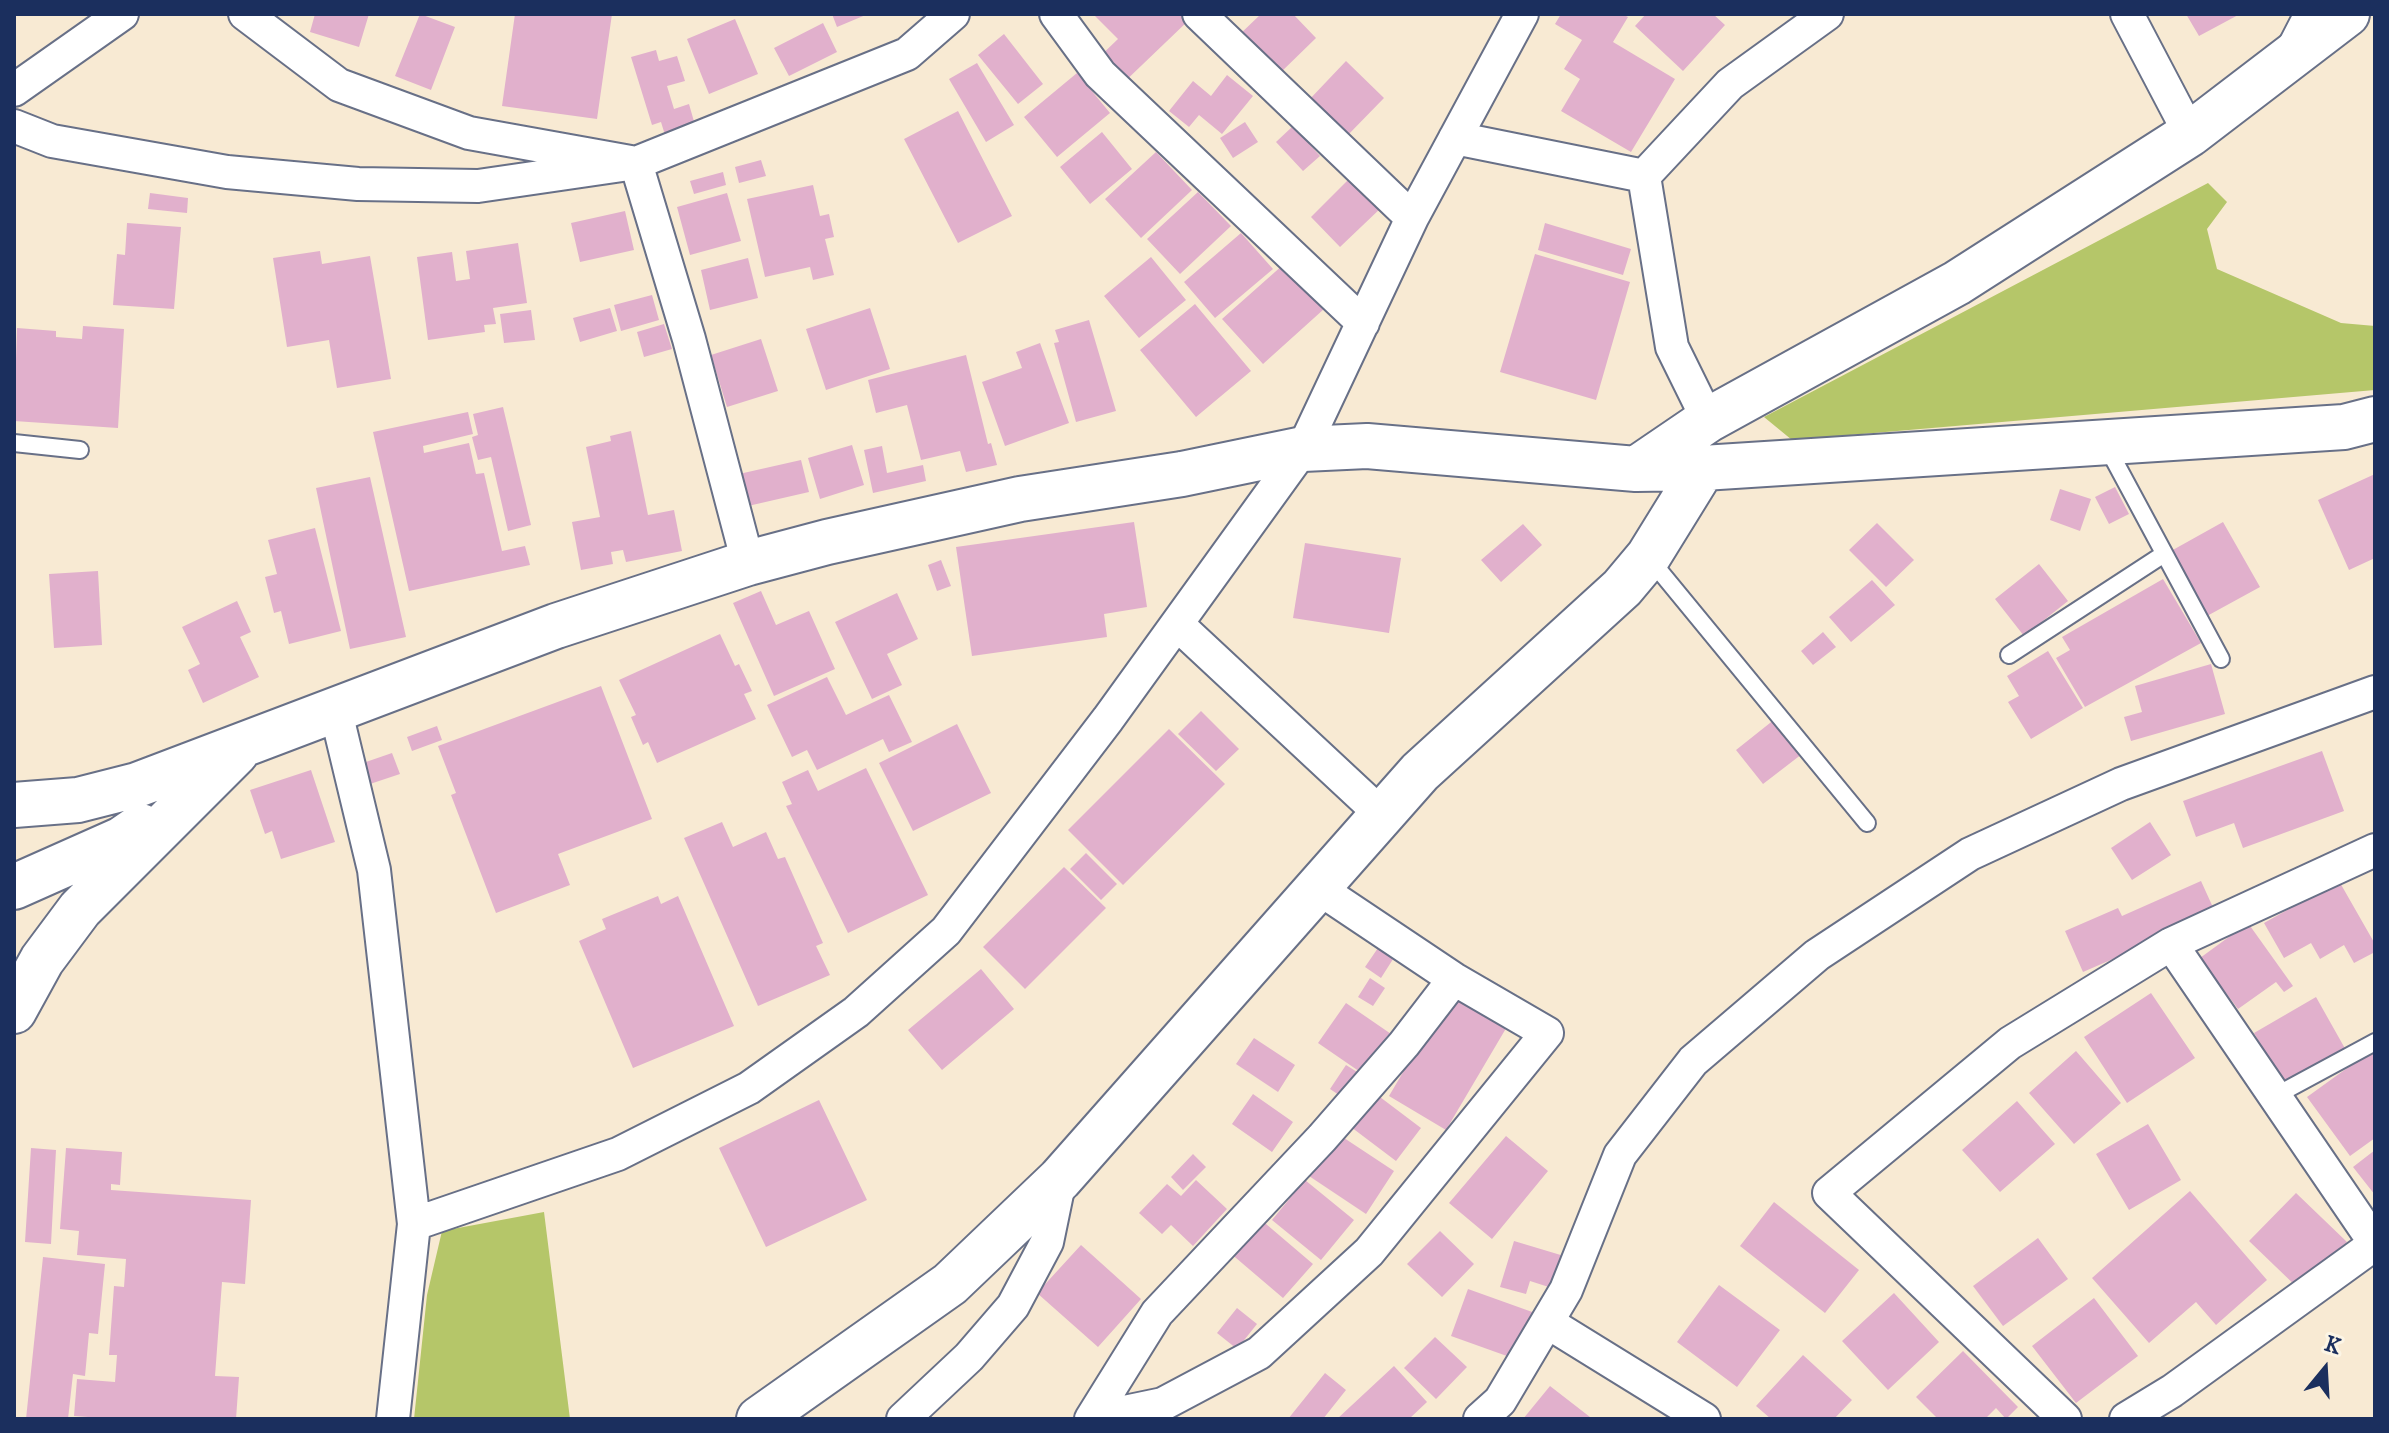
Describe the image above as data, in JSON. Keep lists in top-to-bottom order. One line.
{"north":"top"}
